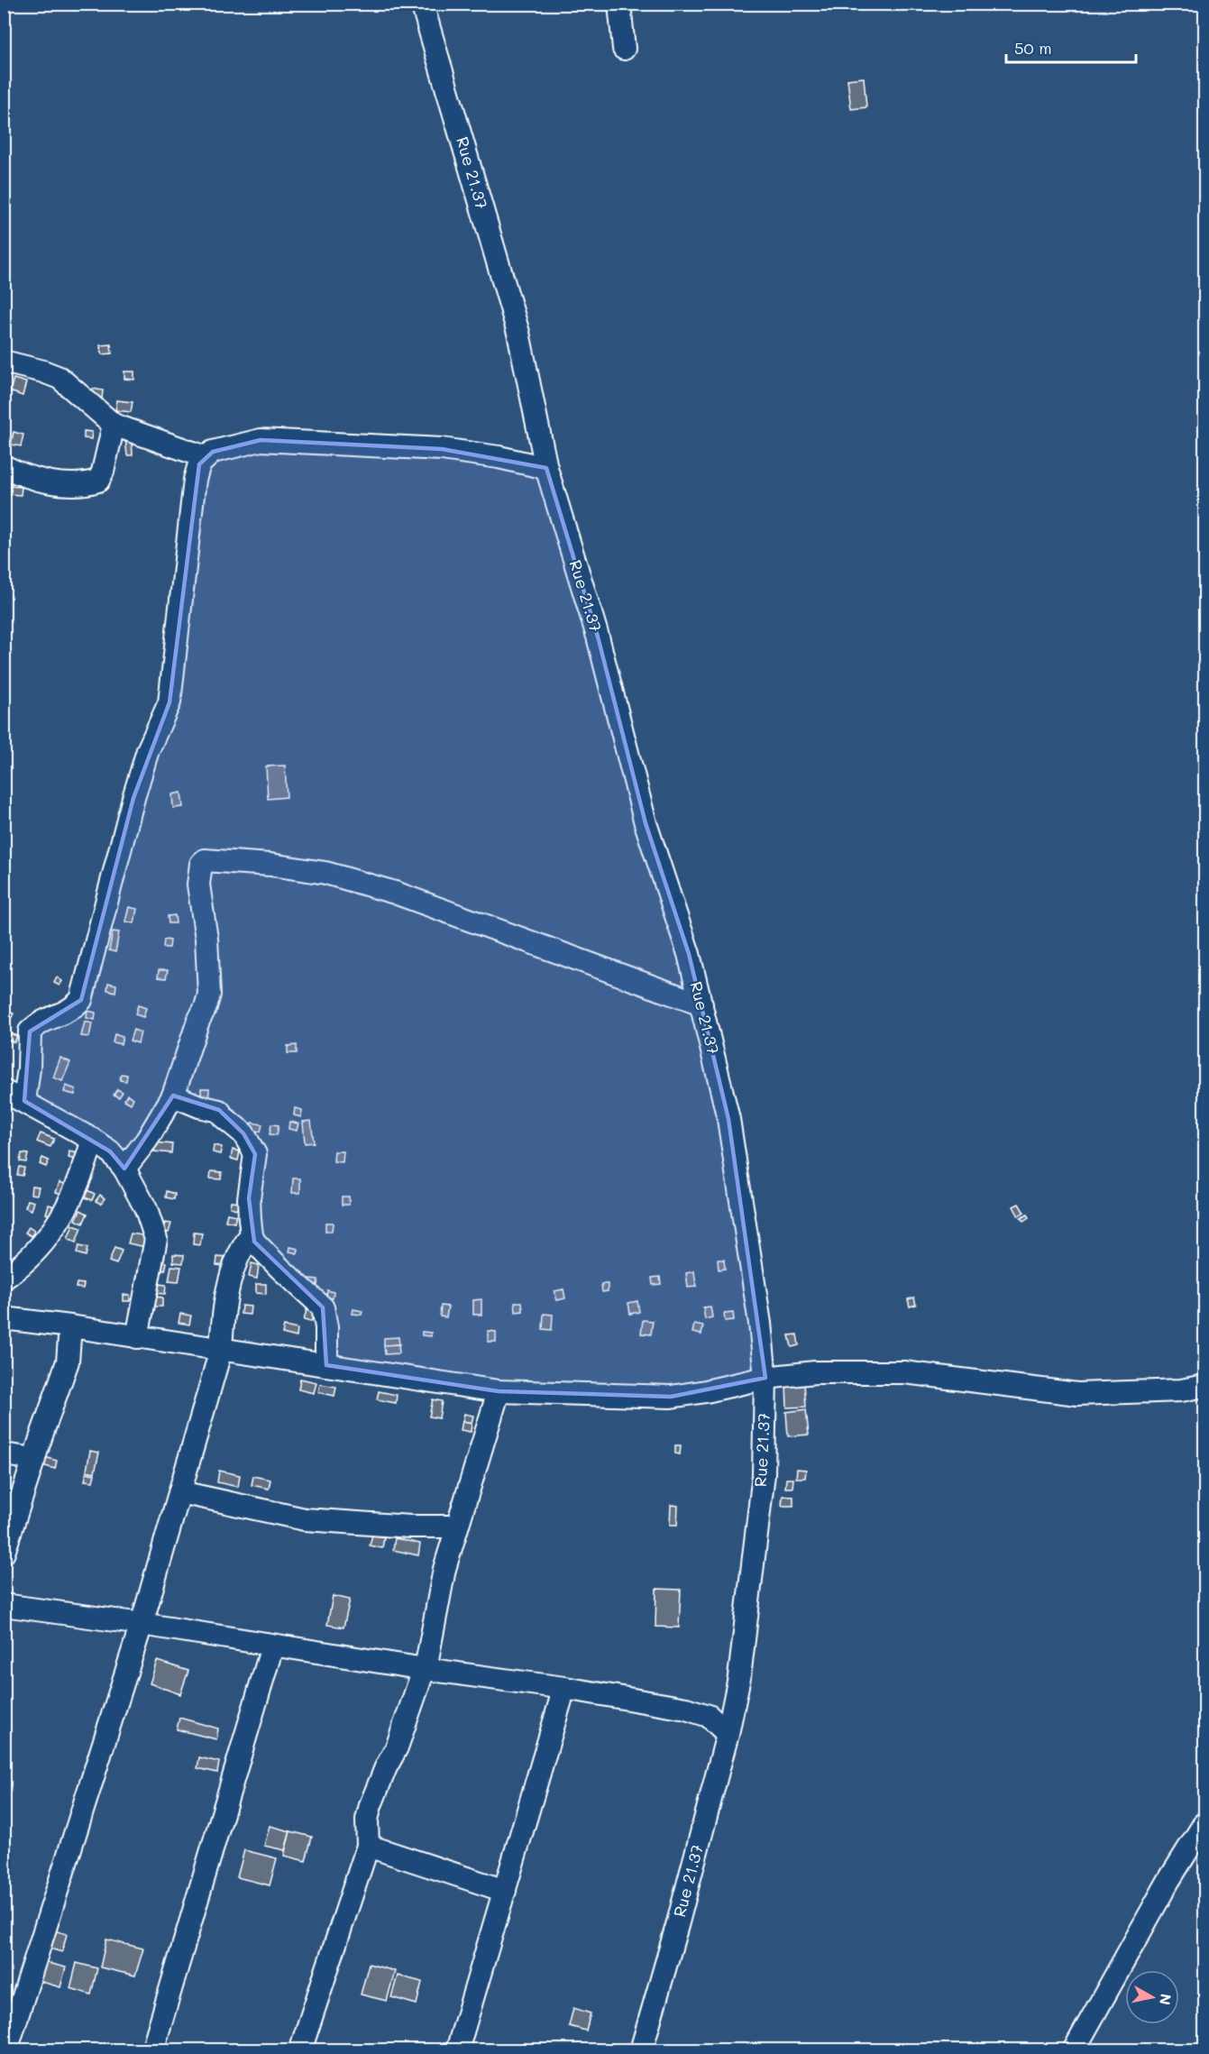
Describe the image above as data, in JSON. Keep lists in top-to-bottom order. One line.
{"streets":{"street":["Rue 21.37"]},"scale_bar":"50 m","north":"right"}
